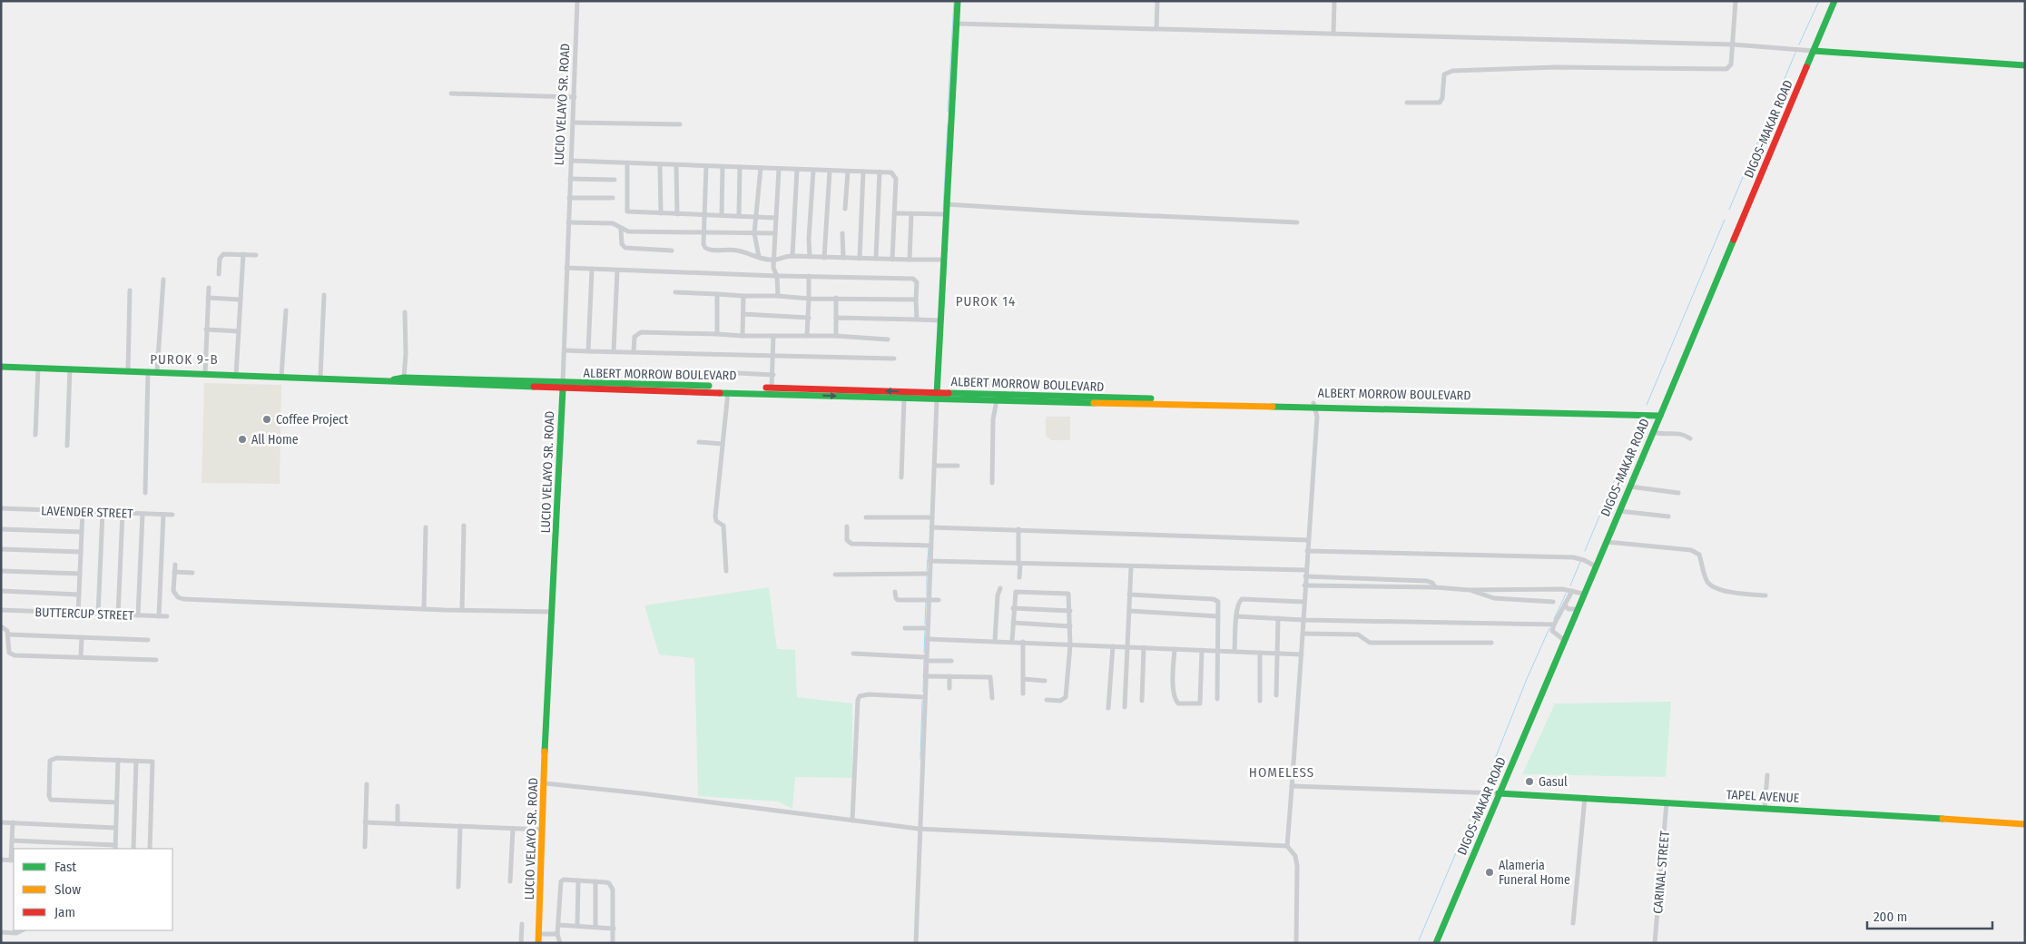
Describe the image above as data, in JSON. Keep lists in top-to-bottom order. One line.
{"streets":{"main road":["LUCIO VELAYO SR. ROAD","DIGOS-MAKAR ROAD","ALBERT MORROW BOULEVARD","TAPEL AVENUE"],"street":["LAVENDER STREET","BUTTERCUP STREET","CARINAL STREET"]},"crossings":[["LUCIO VELAYO SR. ROAD","ALBERT MORROW BOULEVARD"],["DIGOS-MAKAR ROAD","ALBERT MORROW BOULEVARD"],["DIGOS-MAKAR ROAD","TAPEL AVENUE"],["TAPEL AVENUE","CARINAL STREET"]],"districts":["PUROK 14","PUROK 9-B","HOMELESS"],"places":["Coffee Project","All Home","Gasul","Alameria Funeral Home"],"legend":["Fast","Slow","Jam"],"scale_bar":"200 m"}
